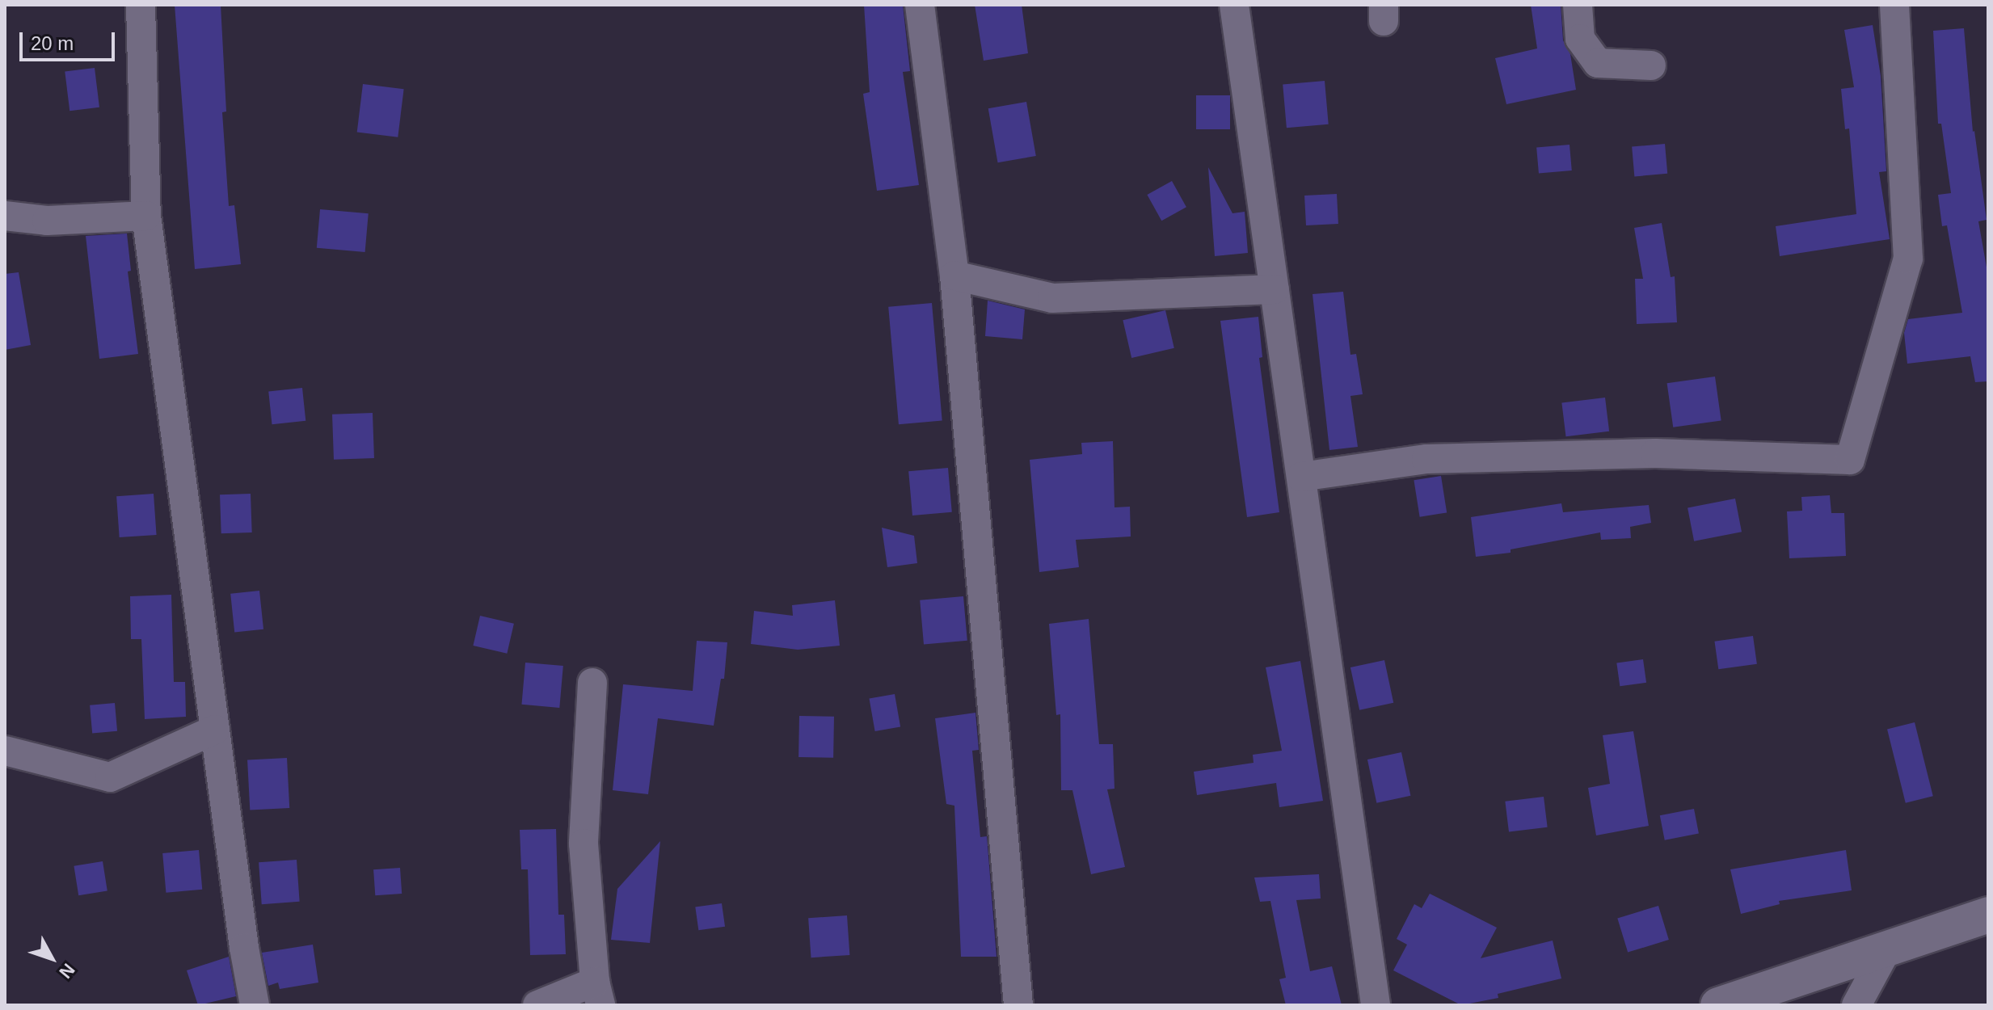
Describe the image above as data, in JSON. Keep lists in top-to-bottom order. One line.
{"scale_bar":"20 m","north":"bottom right"}
